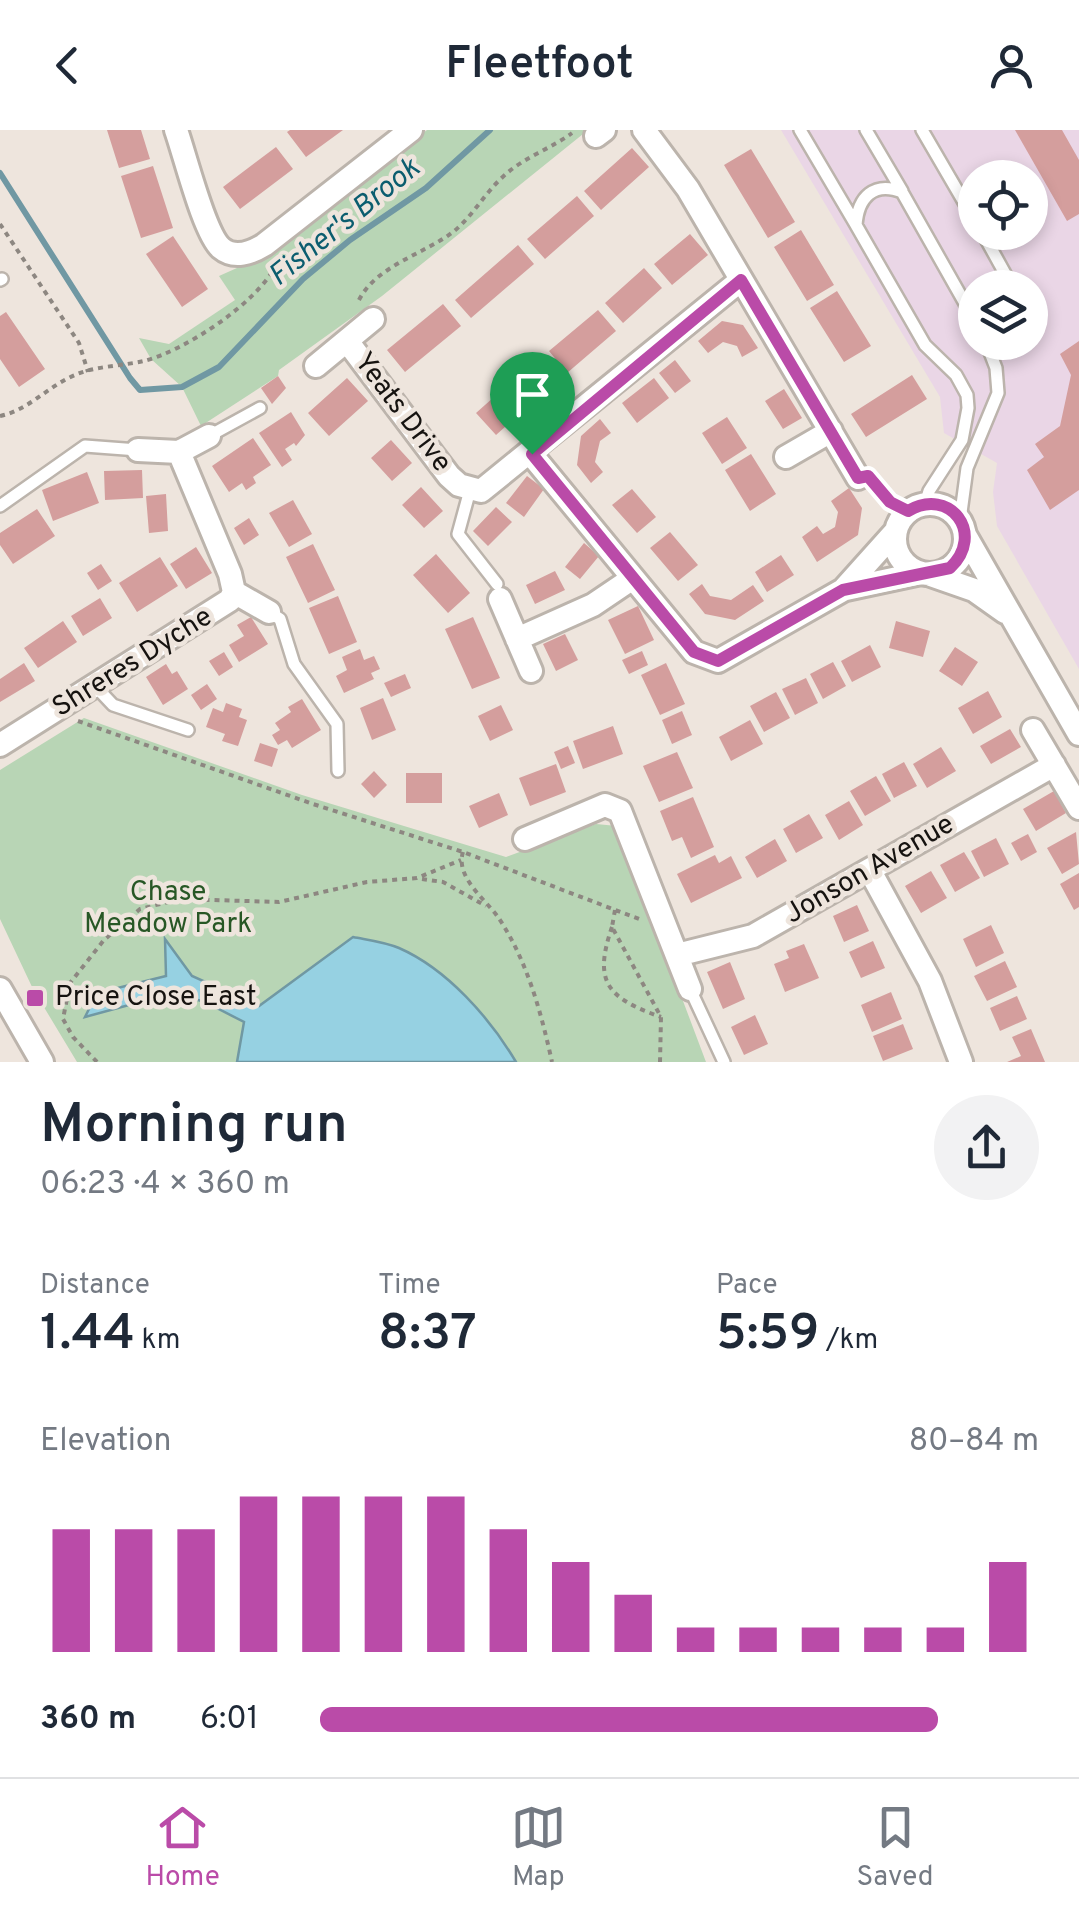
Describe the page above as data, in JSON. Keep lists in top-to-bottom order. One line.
{"streets":{"street":["Yeats Drive","Shreres Dyche","Jonson Avenue"]},"water":["Fisher's Brook"],"parks":["Chase Meadow Park"],"places":{"transit":["Price Close East"]},"page":{"header":"Fleetfoot","heading":["Morning run","06:23 · 4 × 360 m"],"stats":[["Distance","1.44 km"],["Time","8:37"],["Pace","5:59 /km"]],"chart":["Elevation","80–84 m"],"list":[{"name":"360 m","note":"6:01"}],"tabs":["Home","Map","Saved"]}}
